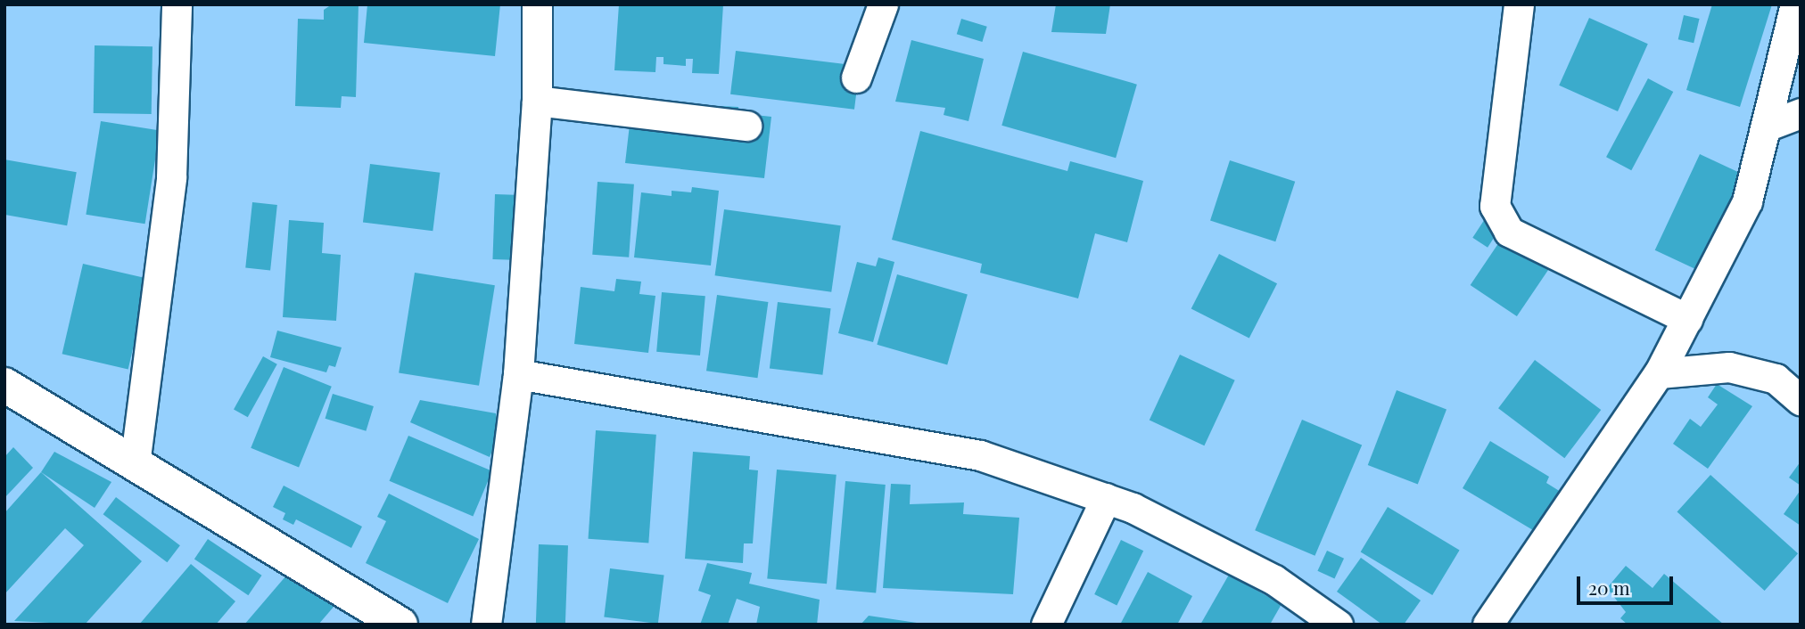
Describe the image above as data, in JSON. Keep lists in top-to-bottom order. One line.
{"scale_bar":"20 m"}
